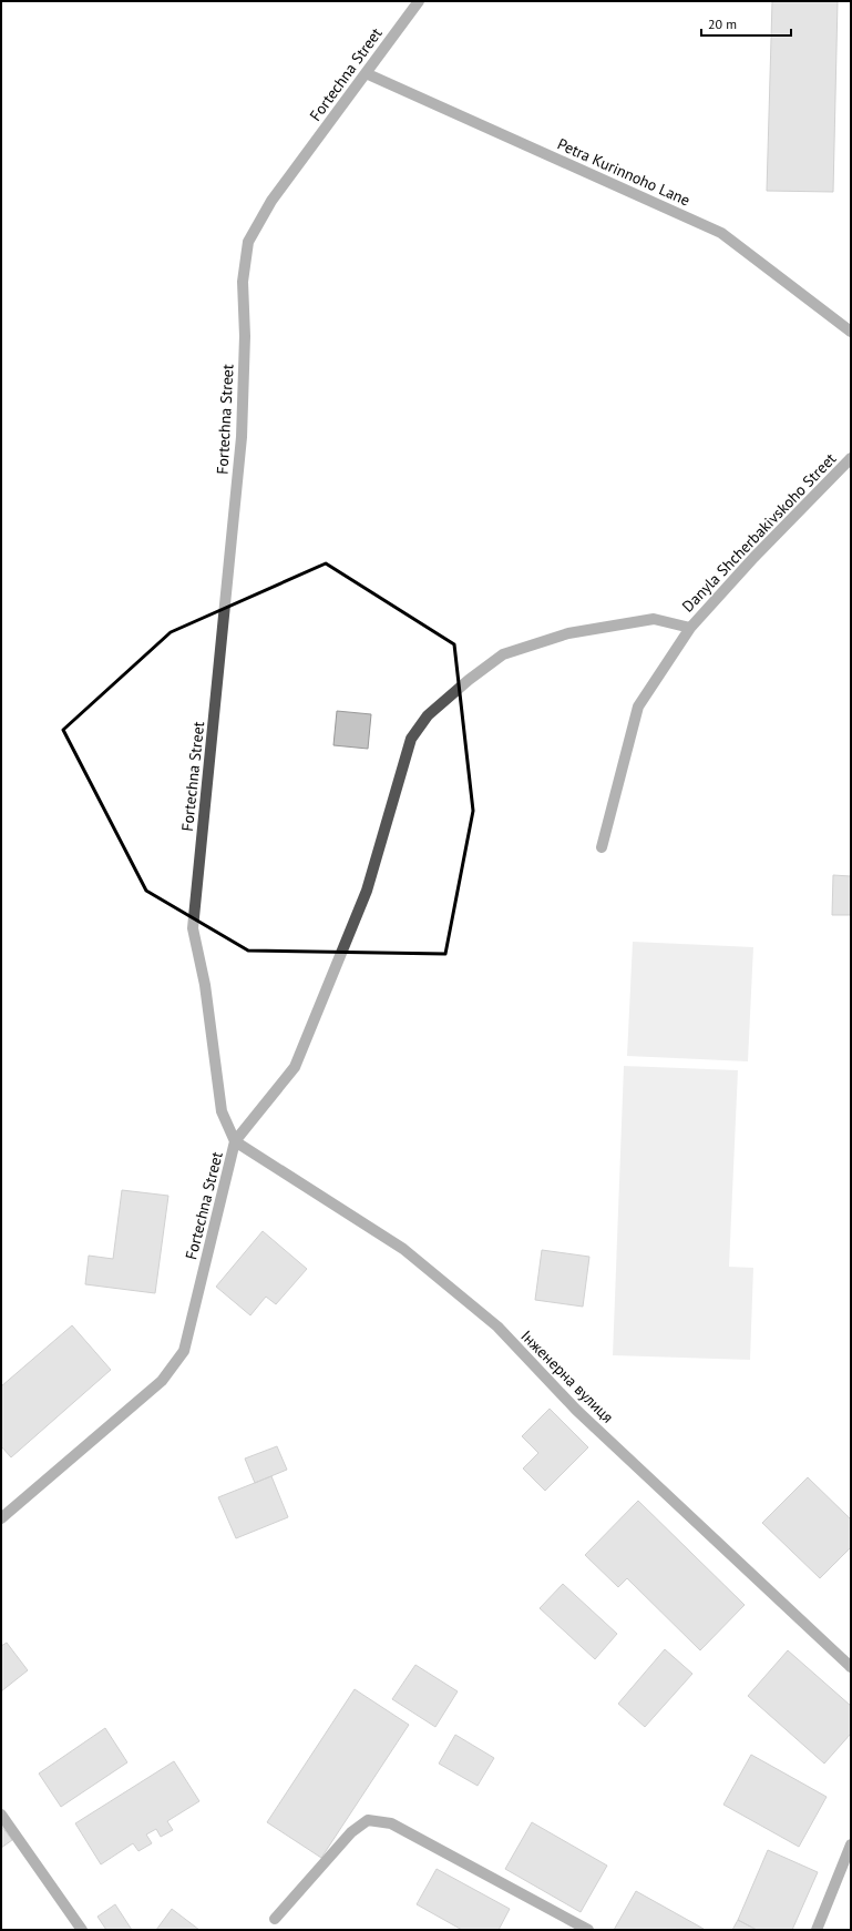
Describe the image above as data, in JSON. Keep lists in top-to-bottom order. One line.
{"streets":{"street":["Fortechna Street","Petra Kurinnoho Lane","Danyla Shcherbakivskoho Street","Інженерна вулиця"]},"crossings":[["Fortechna Street","Petra Kurinnoho Lane"],["Fortechna Street","Danyla Shcherbakivskoho Street"],["Fortechna Street","Інженерна вулиця"],["Danyla Shcherbakivskoho Street","Інженерна вулиця"]],"scale_bar":"20 m"}
